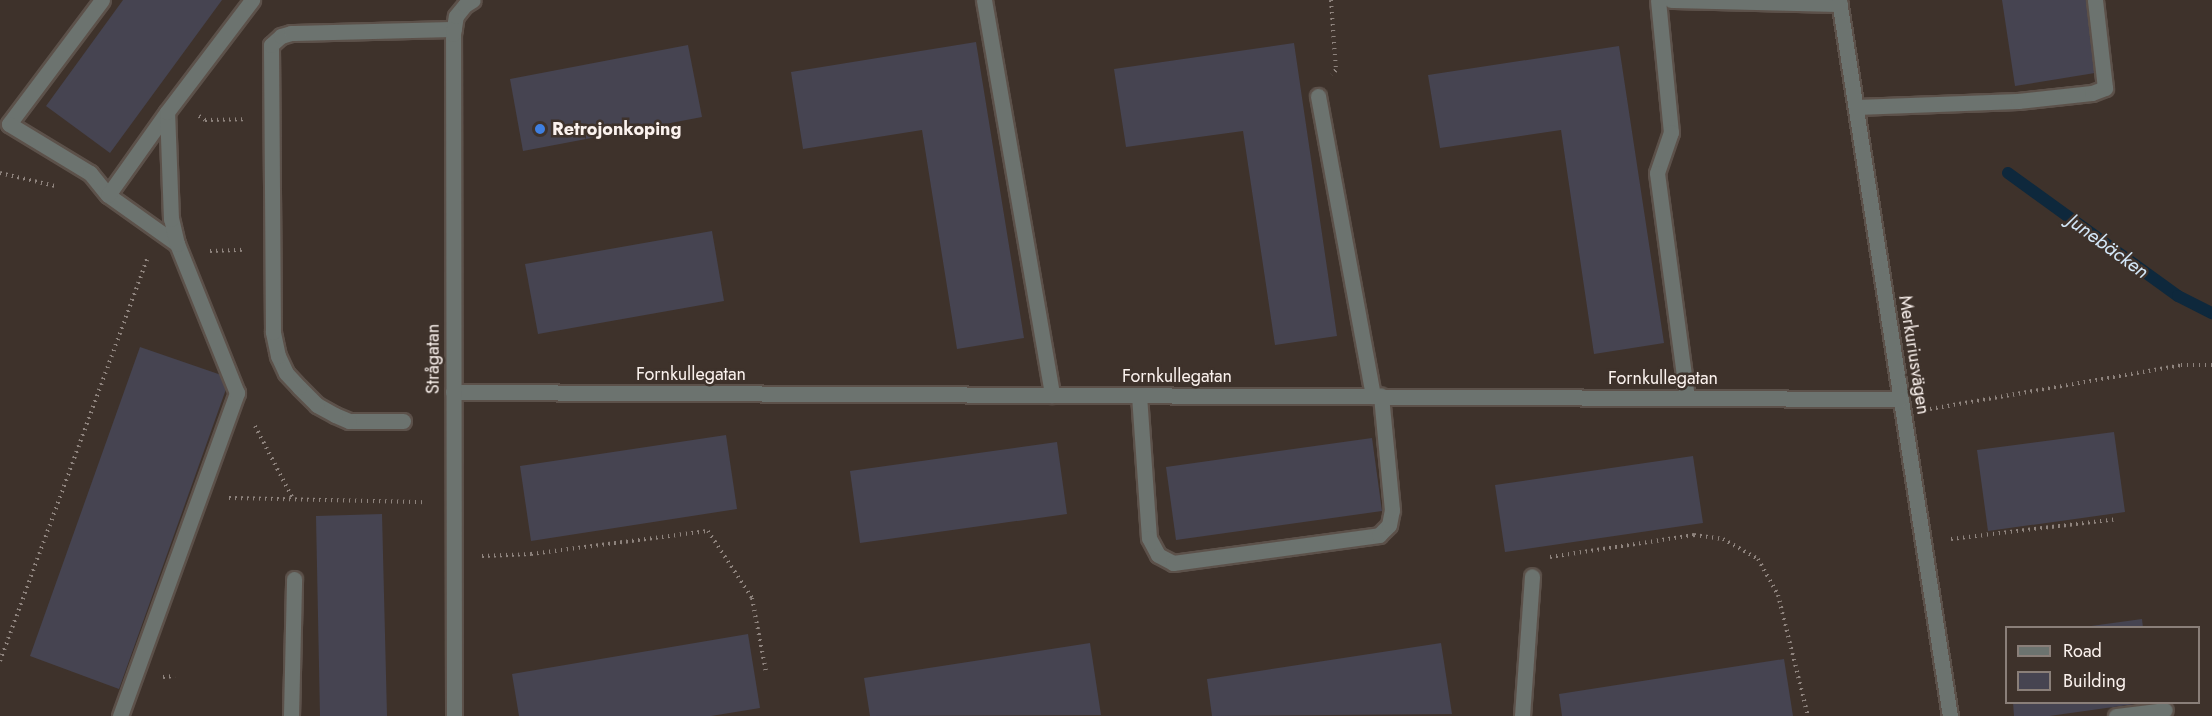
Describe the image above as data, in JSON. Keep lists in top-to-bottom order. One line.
{"streets":{"street":["Merkuriusvägen","Strågatan","Fornkullegatan"]},"crossings":[["Merkuriusvägen","Fornkullegatan"],["Strågatan","Fornkullegatan"]],"water":["Junebäcken"],"places":["Retrojonkoping"],"legend":["Road","Building"]}
